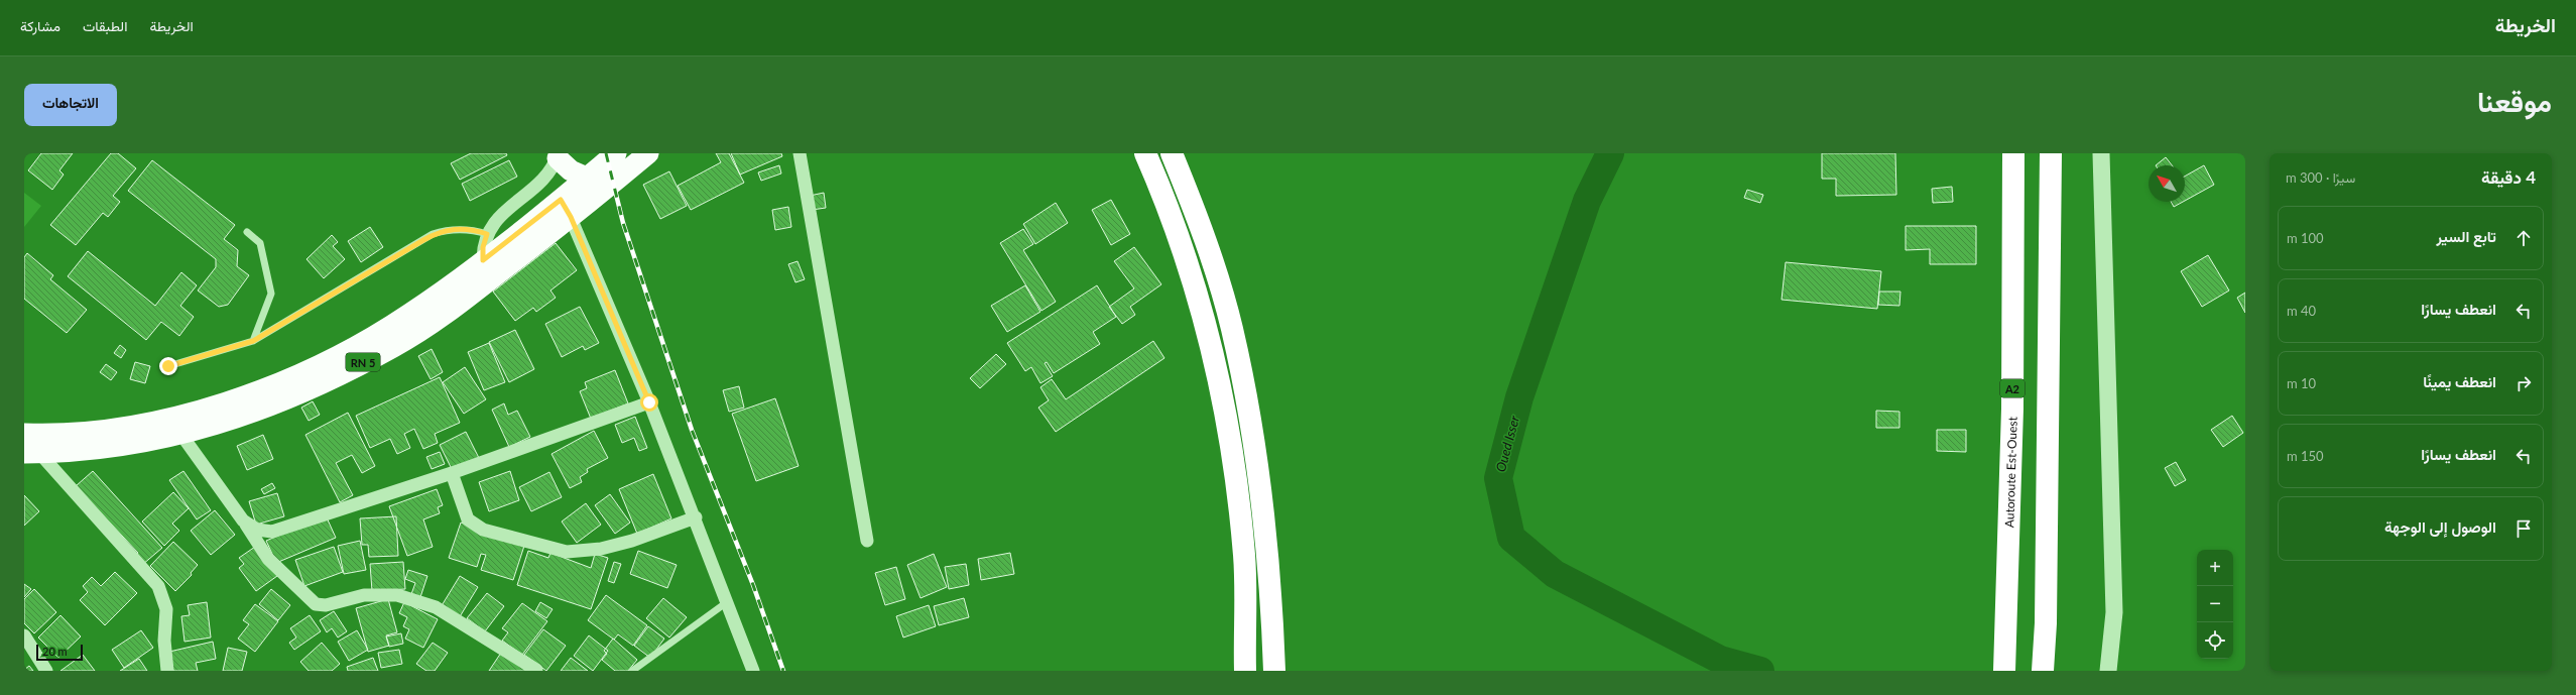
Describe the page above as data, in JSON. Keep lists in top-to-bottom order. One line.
{"streets":{"highway":["A2","Autoroute Est-Ouest"],"main road":["RN 5"]},"water":["Oued Isser"],"scale_bar":"20 m","north":"top left","page":{"header":"الخريطة","nav":["الخريطة","الطبقات","مشاركة"],"title":"موقعنا","buttons":"الاتجاهات","heading":["4 دقيقة","سيرًا · 300 m"],"list":[["تابع السير","100 m"],["انعطف يسارًا","40 m"],["انعطف يمينًا","10 m"],["انعطف يسارًا","150 m"],"الوصول إلى الوجهة"],"map_buttons":["+","−"],"scale":"20 m"}}
